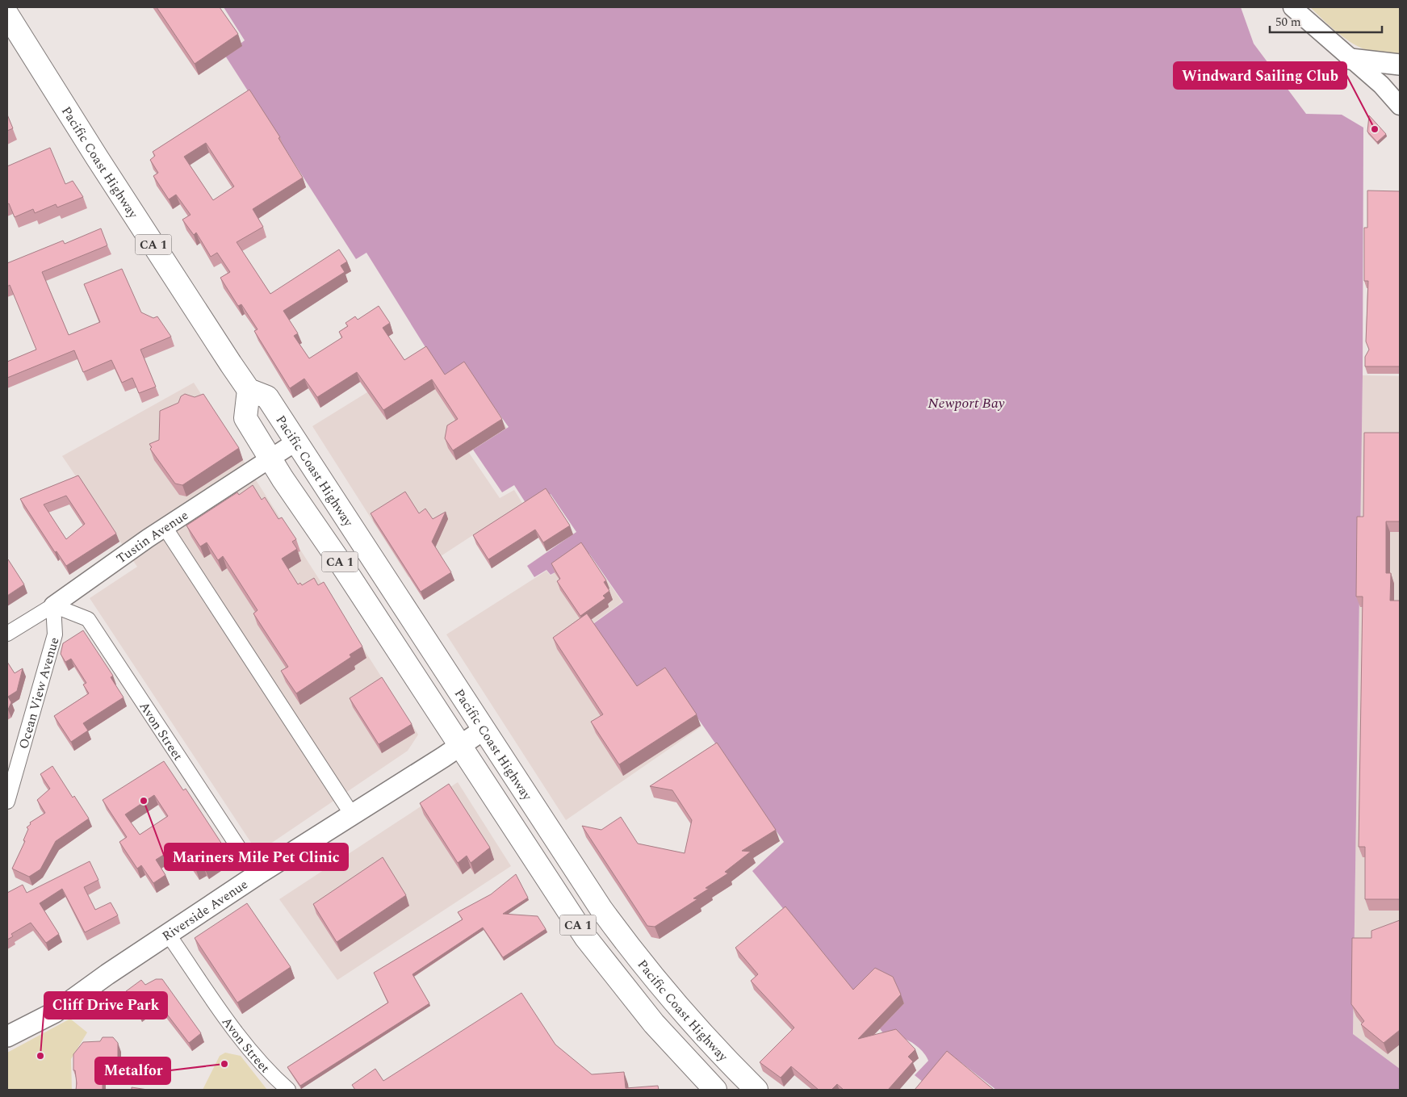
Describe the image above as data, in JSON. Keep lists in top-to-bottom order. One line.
{"streets":{"highway":["Pacific Coast Highway","CA 1"],"main road":["Riverside Avenue"],"street":["Tustin Avenue","Ocean View Avenue","Avon Street"]},"crossings":[["Pacific Coast Highway","CA 1"],["Pacific Coast Highway","Tustin Avenue"],["Pacific Coast Highway","Riverside Avenue"],["CA 1","Tustin Avenue"],["CA 1","Riverside Avenue"],["Tustin Avenue","Ocean View Avenue"],["Tustin Avenue","Avon Street"],["Ocean View Avenue","Avon Street"],["Avon Street","Riverside Avenue"]],"water":["Newport Bay"],"places":["Windward Sailing Club","Mariners Mile Pet Clinic","Cliff Drive Park","Metalfor"],"scale_bar":"50 m"}
